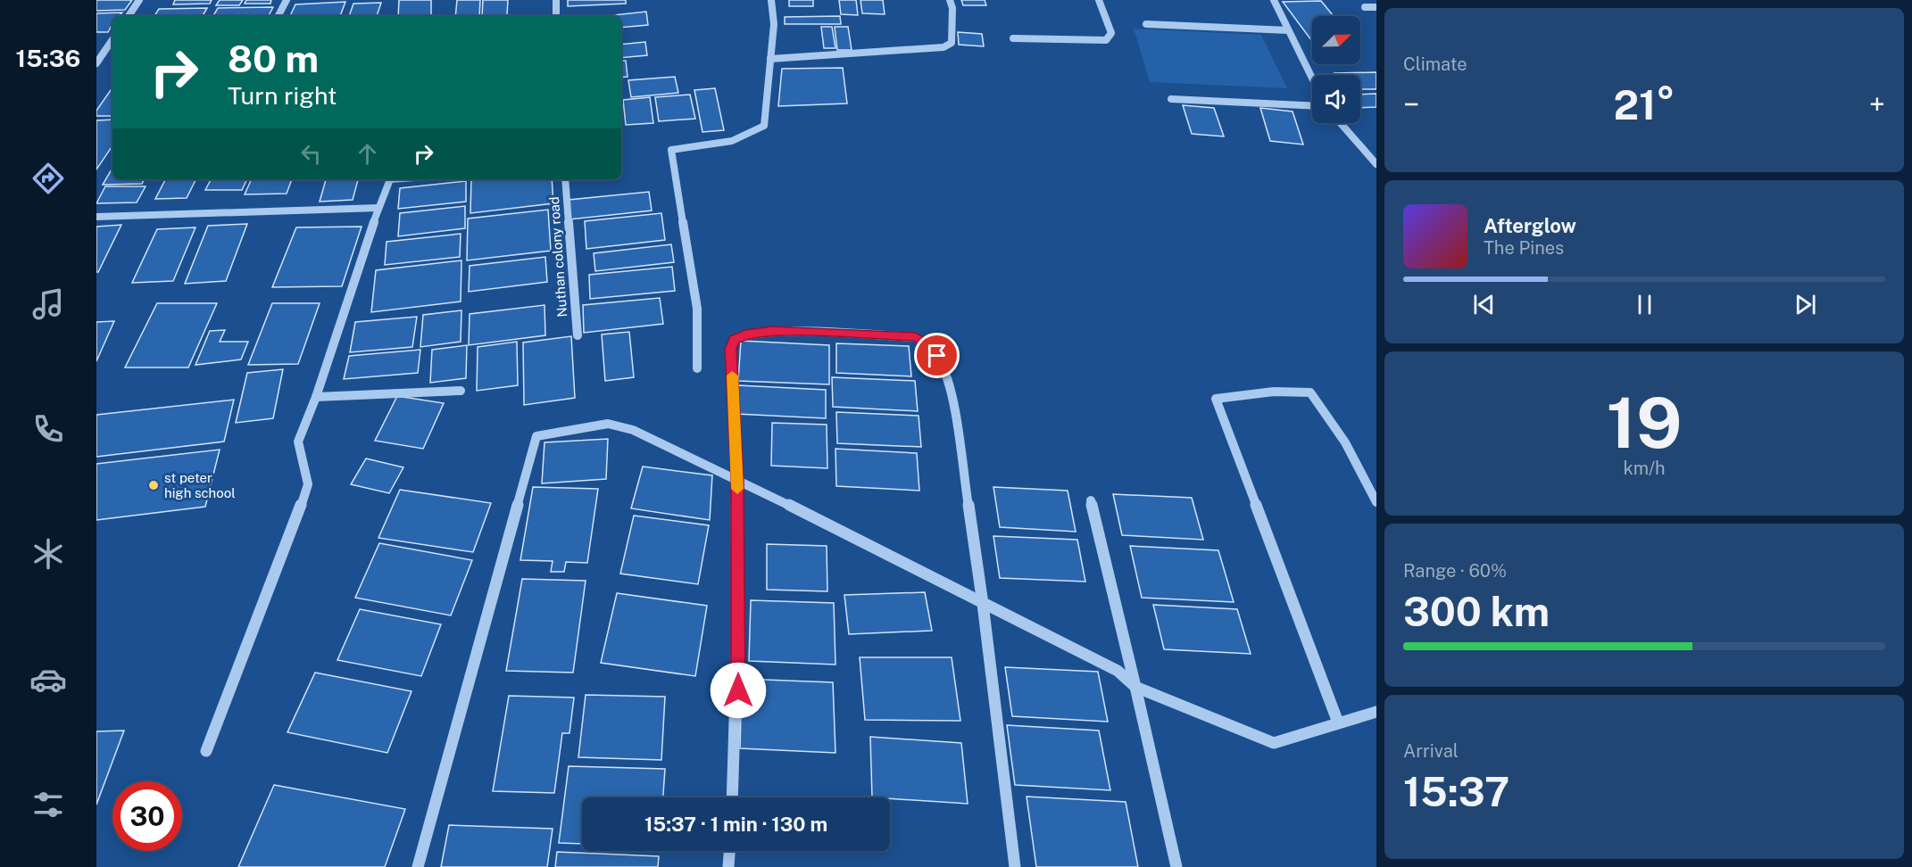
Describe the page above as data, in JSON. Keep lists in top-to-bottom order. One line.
{"streets":{"street":["Nuthan colony road"]},"places":["st peter high school"],"north":"top right","page":{"tabs":"15:36","tile":["Climate",["19","km/h"],["Range · 60%","300 km"],["Arrival","15:37"]],"turn":["80 m","Turn right"],"heat":["−","21°","+"],"song":["Afterglow","The Pines"],"limit":"30","trip":"15:37 · 1 min · 130 m"}}
